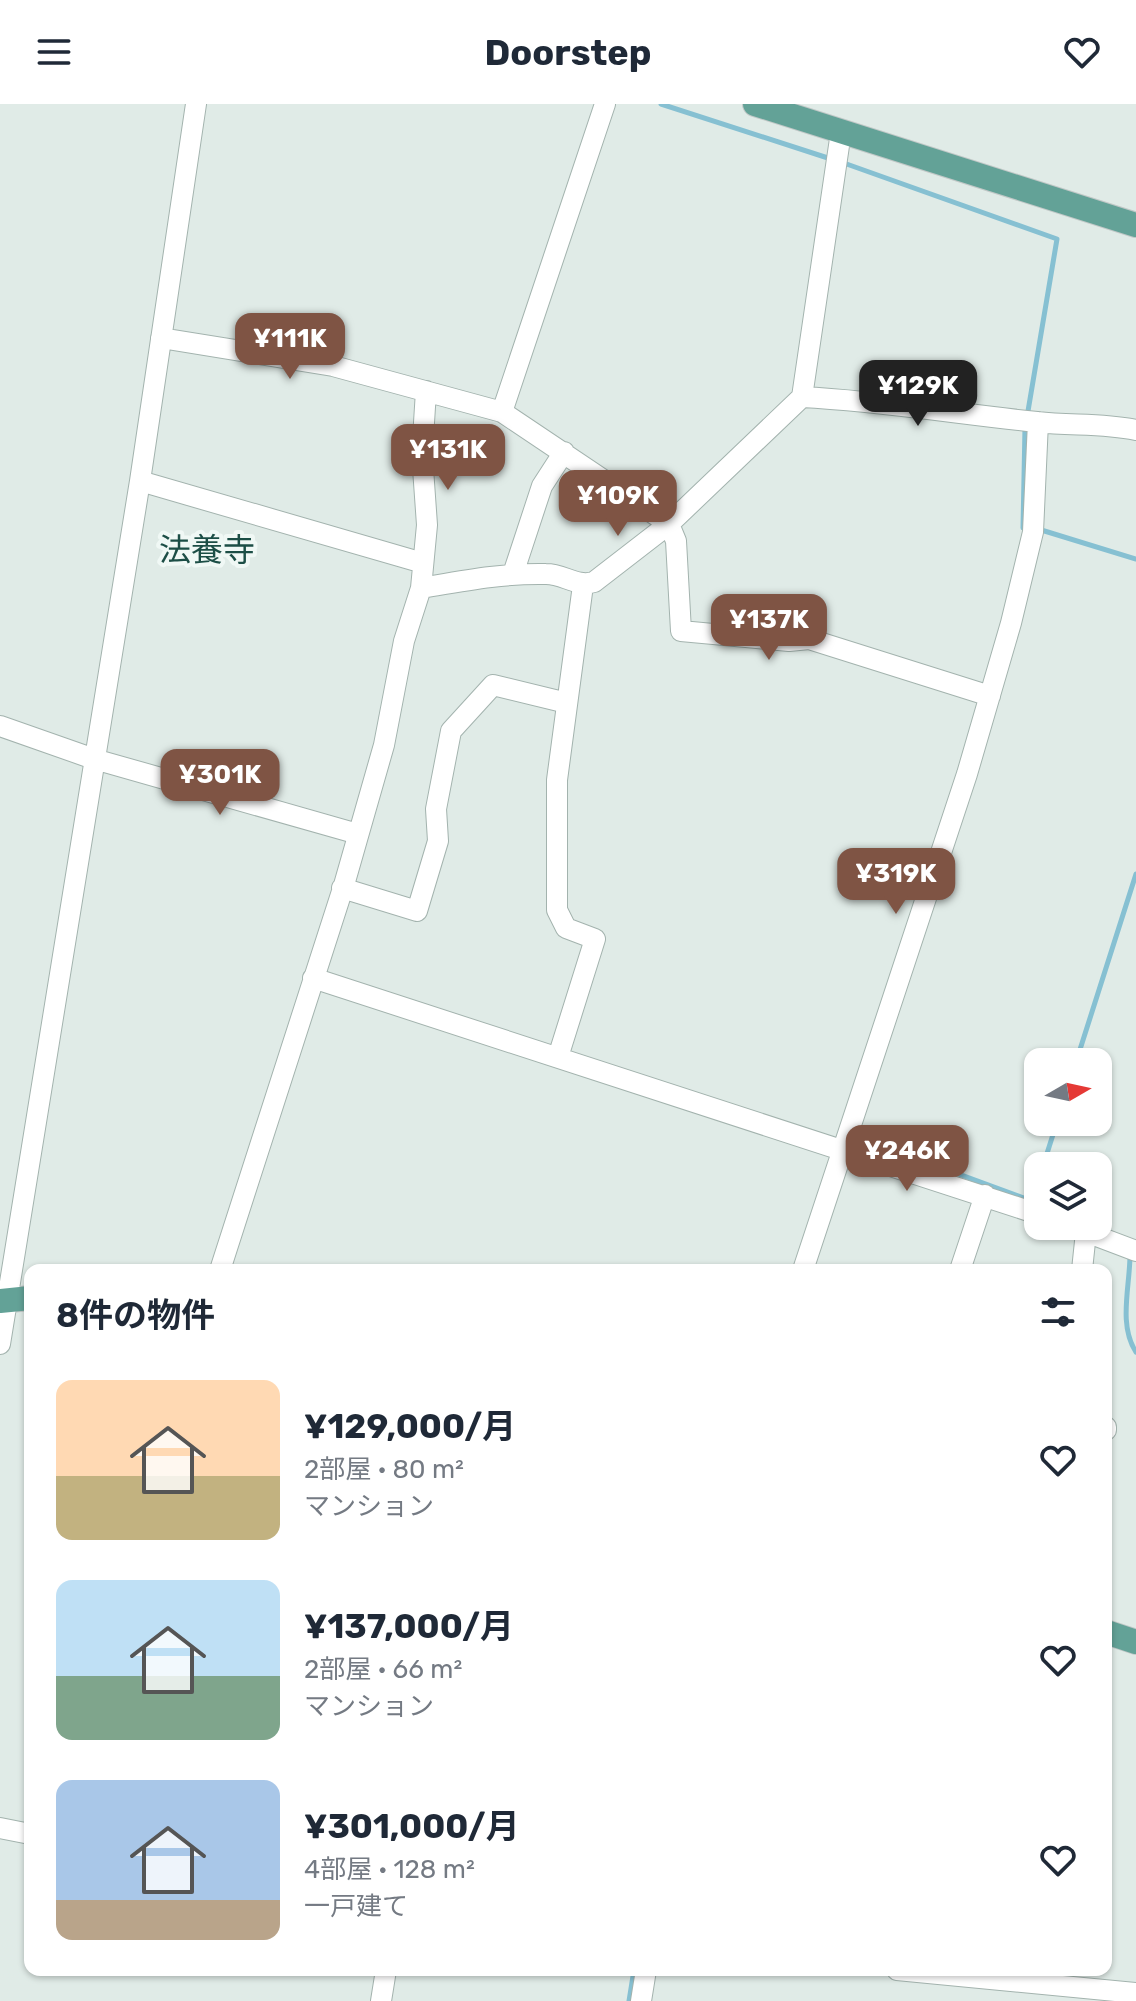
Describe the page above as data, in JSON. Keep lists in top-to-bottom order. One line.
{"districts":["法養寺"],"north":"right","page":{"header":"Doorstep","price":["¥111K","¥129K","¥131K","¥109K","¥137K","¥301K","¥319K","¥246K"],"heading":"8件の物件","list":[{"name":"¥129,000/月","note":"2部屋 · 80 m² · マンション"},{"name":"¥137,000/月","note":"2部屋 · 66 m² · マンション"},{"name":"¥301,000/月","note":"4部屋 · 128 m² · 一戸建て"}]}}
